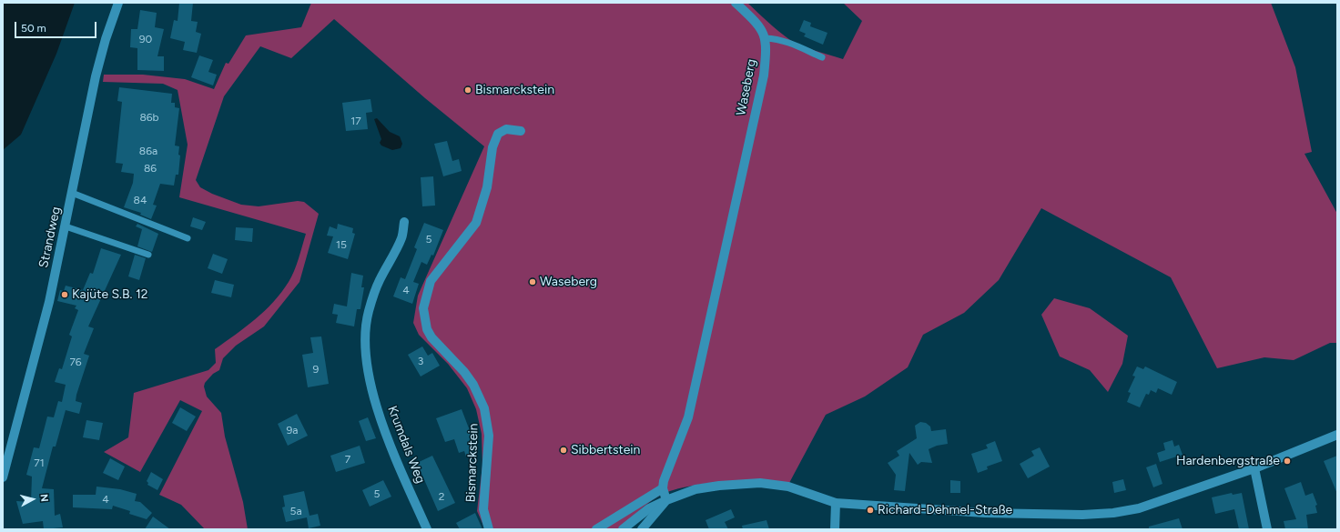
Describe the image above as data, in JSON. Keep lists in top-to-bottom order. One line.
{"streets":{"street":["Waseberg","Strandweg","Krumdals Weg","Bismarckstein"]},"places":["Bismarckstein","Waseberg","Kajüte S.B. 12","Sibbertstein","Hardenbergstraße","Richard-Dehmel-Straße"],"house_numbers":["90","86b","17","86a","86","84","5","15","4","3","76","9","9a","7","71","5","2","4","5a"],"scale_bar":"50 m","north":"right"}
